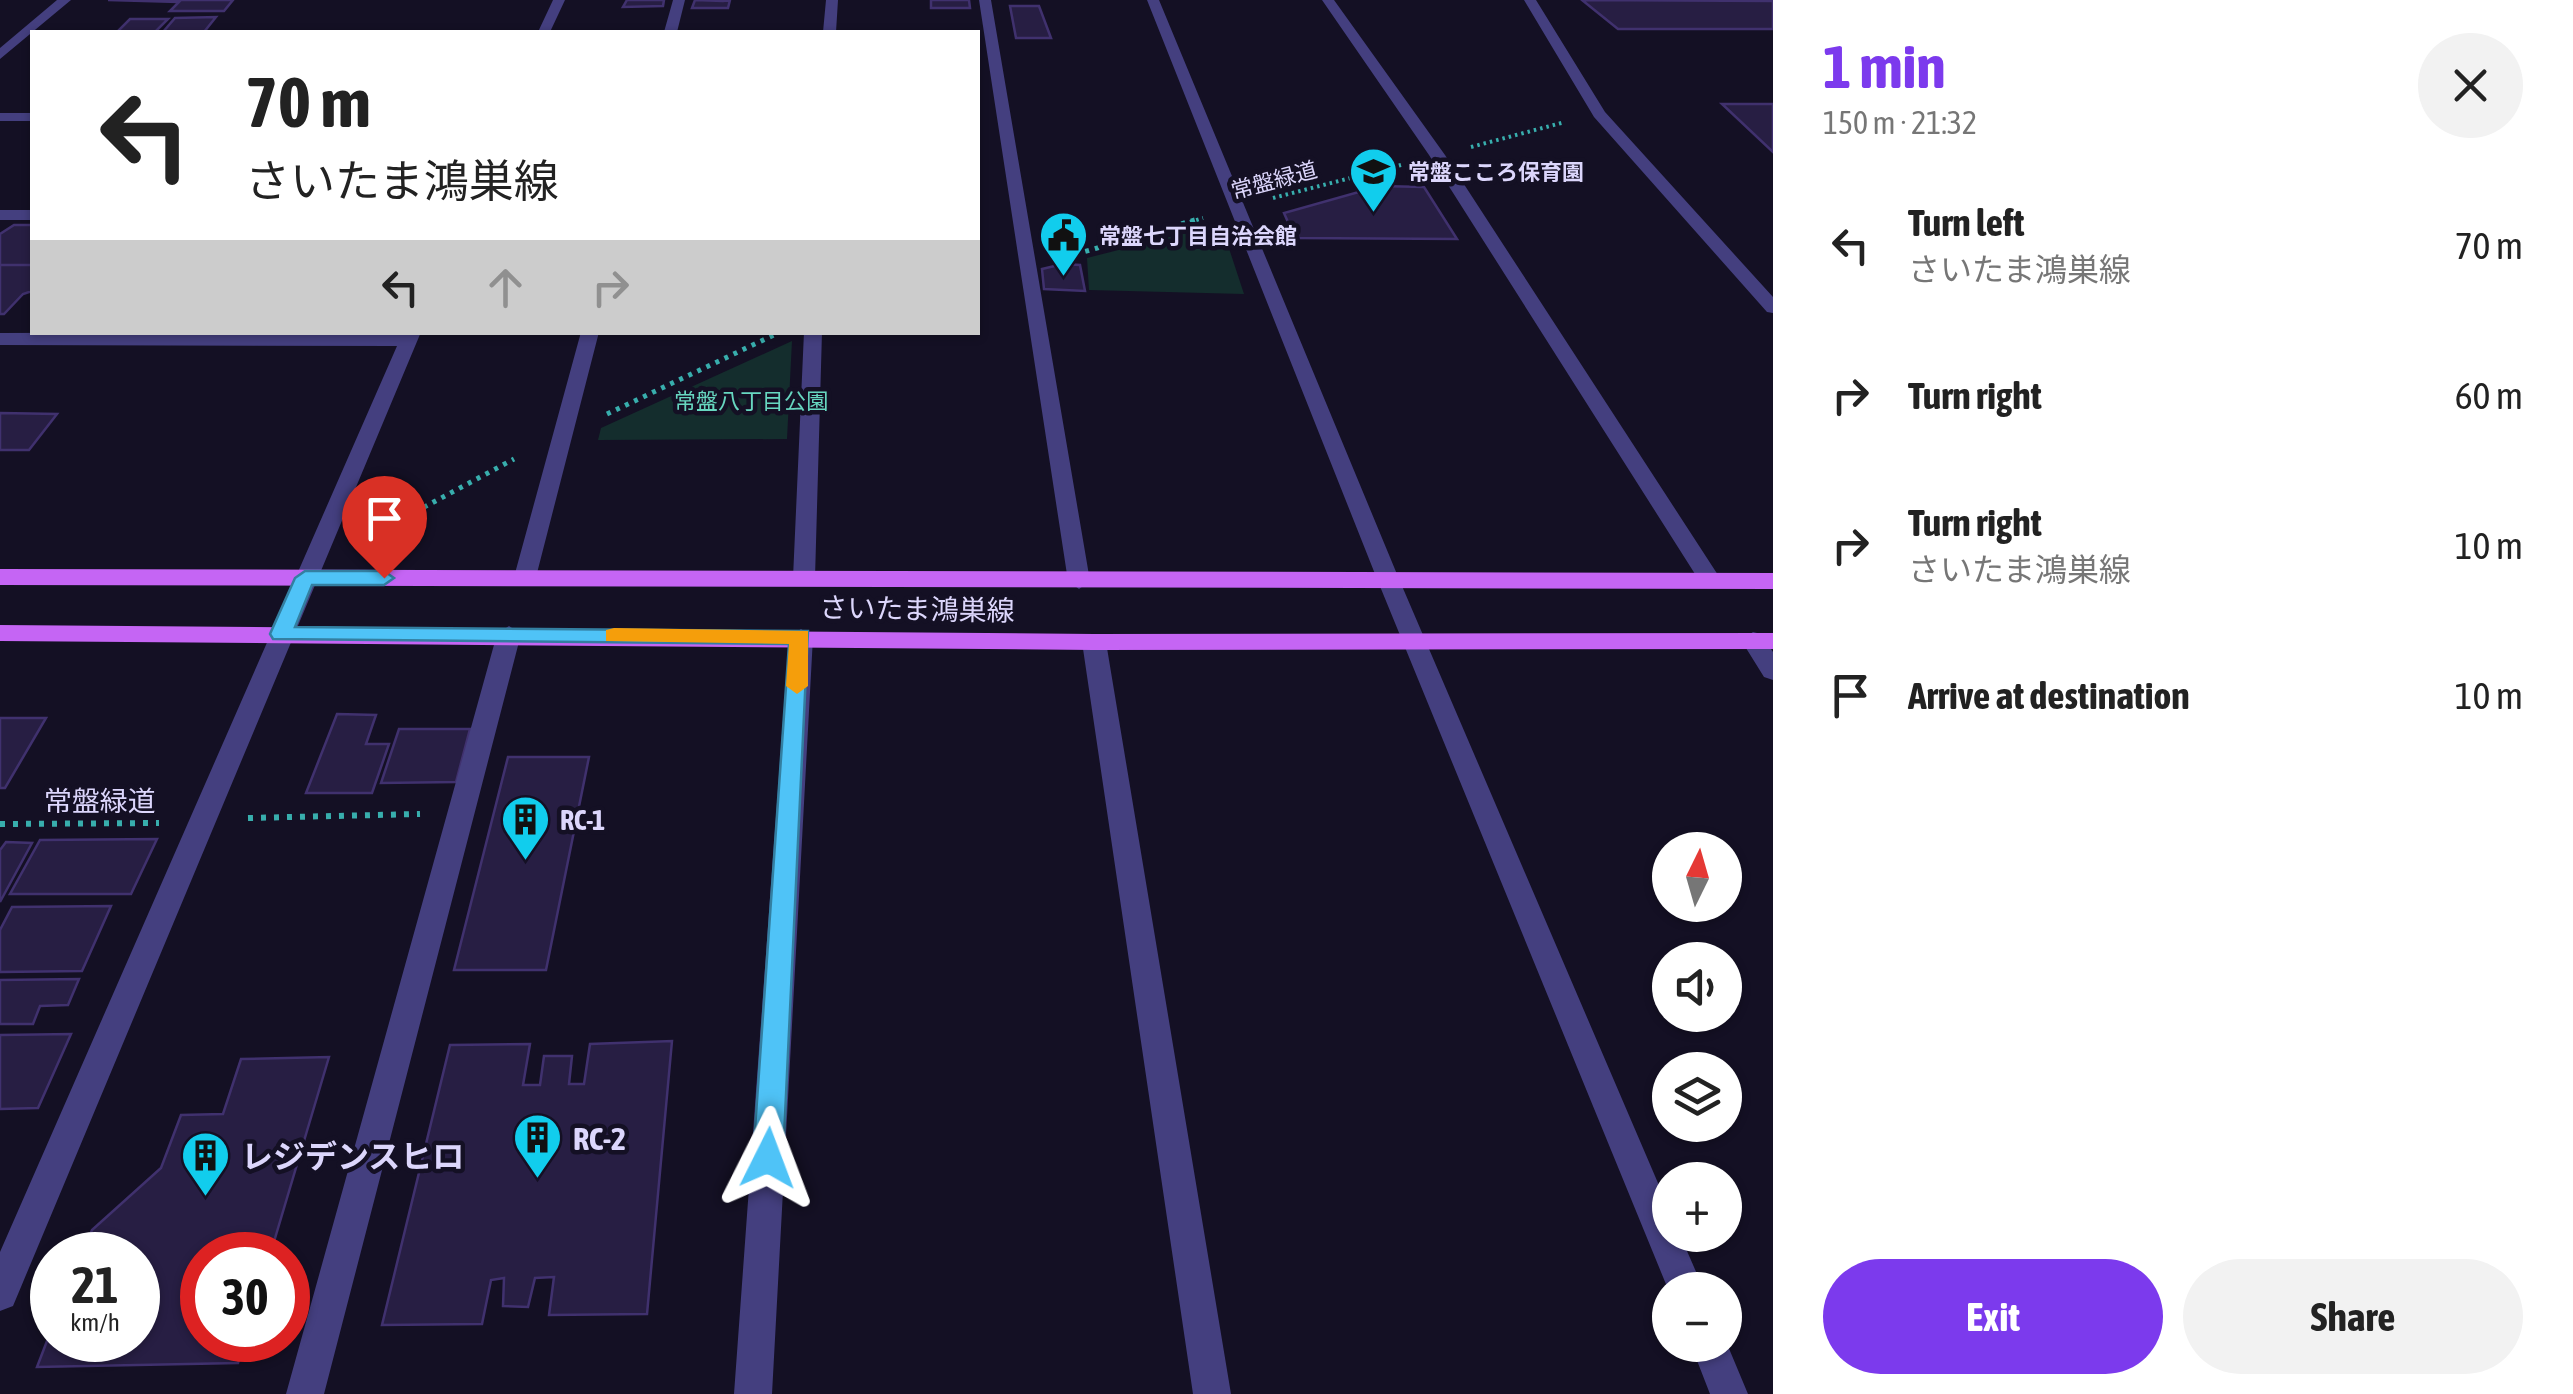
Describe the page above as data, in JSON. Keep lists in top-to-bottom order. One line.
{"streets":{"main road":["さいたま鴻巣線"],"path":["常盤緑道"]},"parks":["常盤八丁目公園"],"places":{"school or university":["常盤こころ保育園"],"public building":["常盤七丁目自治会館"],"building":["RC-1","RC-2","レジデンスヒロ"]},"north":"top","page":{"heading":["1 min","150 m · 21:32"],"turn":["70 m","さいたま鴻巣線"],"list":[{"name":"Turn left","note":"さいたま鴻巣線","value":"70 m"},{"name":"Turn right","value":"60 m"},{"name":"Turn right","note":"さいたま鴻巣線","value":"10 m"},{"name":"Arrive at destination","value":"10 m"}],"map_buttons":["+","−"],"speed":"21 km/h","limit":"30","buttons":["Exit","Share"]}}
